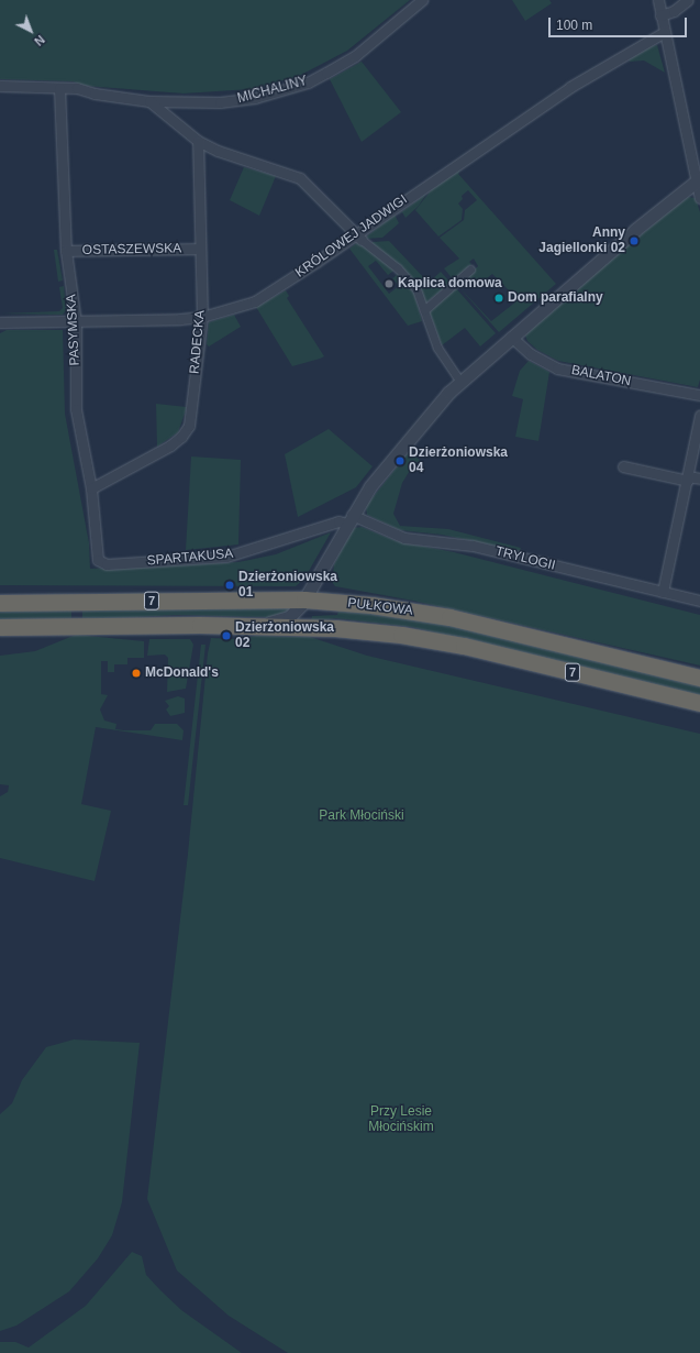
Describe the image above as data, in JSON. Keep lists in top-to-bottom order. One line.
{"streets":{"highway":["7","PUŁKOWA"],"street":["MICHALINY","KRÓLOWEJ JADWIGI","OSTASZEWSKA","PASYMSKA","RADECKA","BALATON","SPARTAKUSA","TRYLOGII"]},"crossings":[["MICHALINY","PASYMSKA"],["KRÓLOWEJ JADWIGI","PASYMSKA"],["KRÓLOWEJ JADWIGI","RADECKA"],["OSTASZEWSKA","PASYMSKA"],["OSTASZEWSKA","RADECKA"],["PASYMSKA","RADECKA"],["PASYMSKA","SPARTAKUSA"],["SPARTAKUSA","TRYLOGII"]],"parks":["Park Młociński","Przy Lesie Młocińskim"],"places":["Anny Jagiellonki 02","Kaplica domowa","Dom parafialny","Dzierżoniowska 04","Dzierżoniowska 01","Dzierżoniowska 02","McDonald's"],"scale_bar":"100 m","north":"bottom right"}
